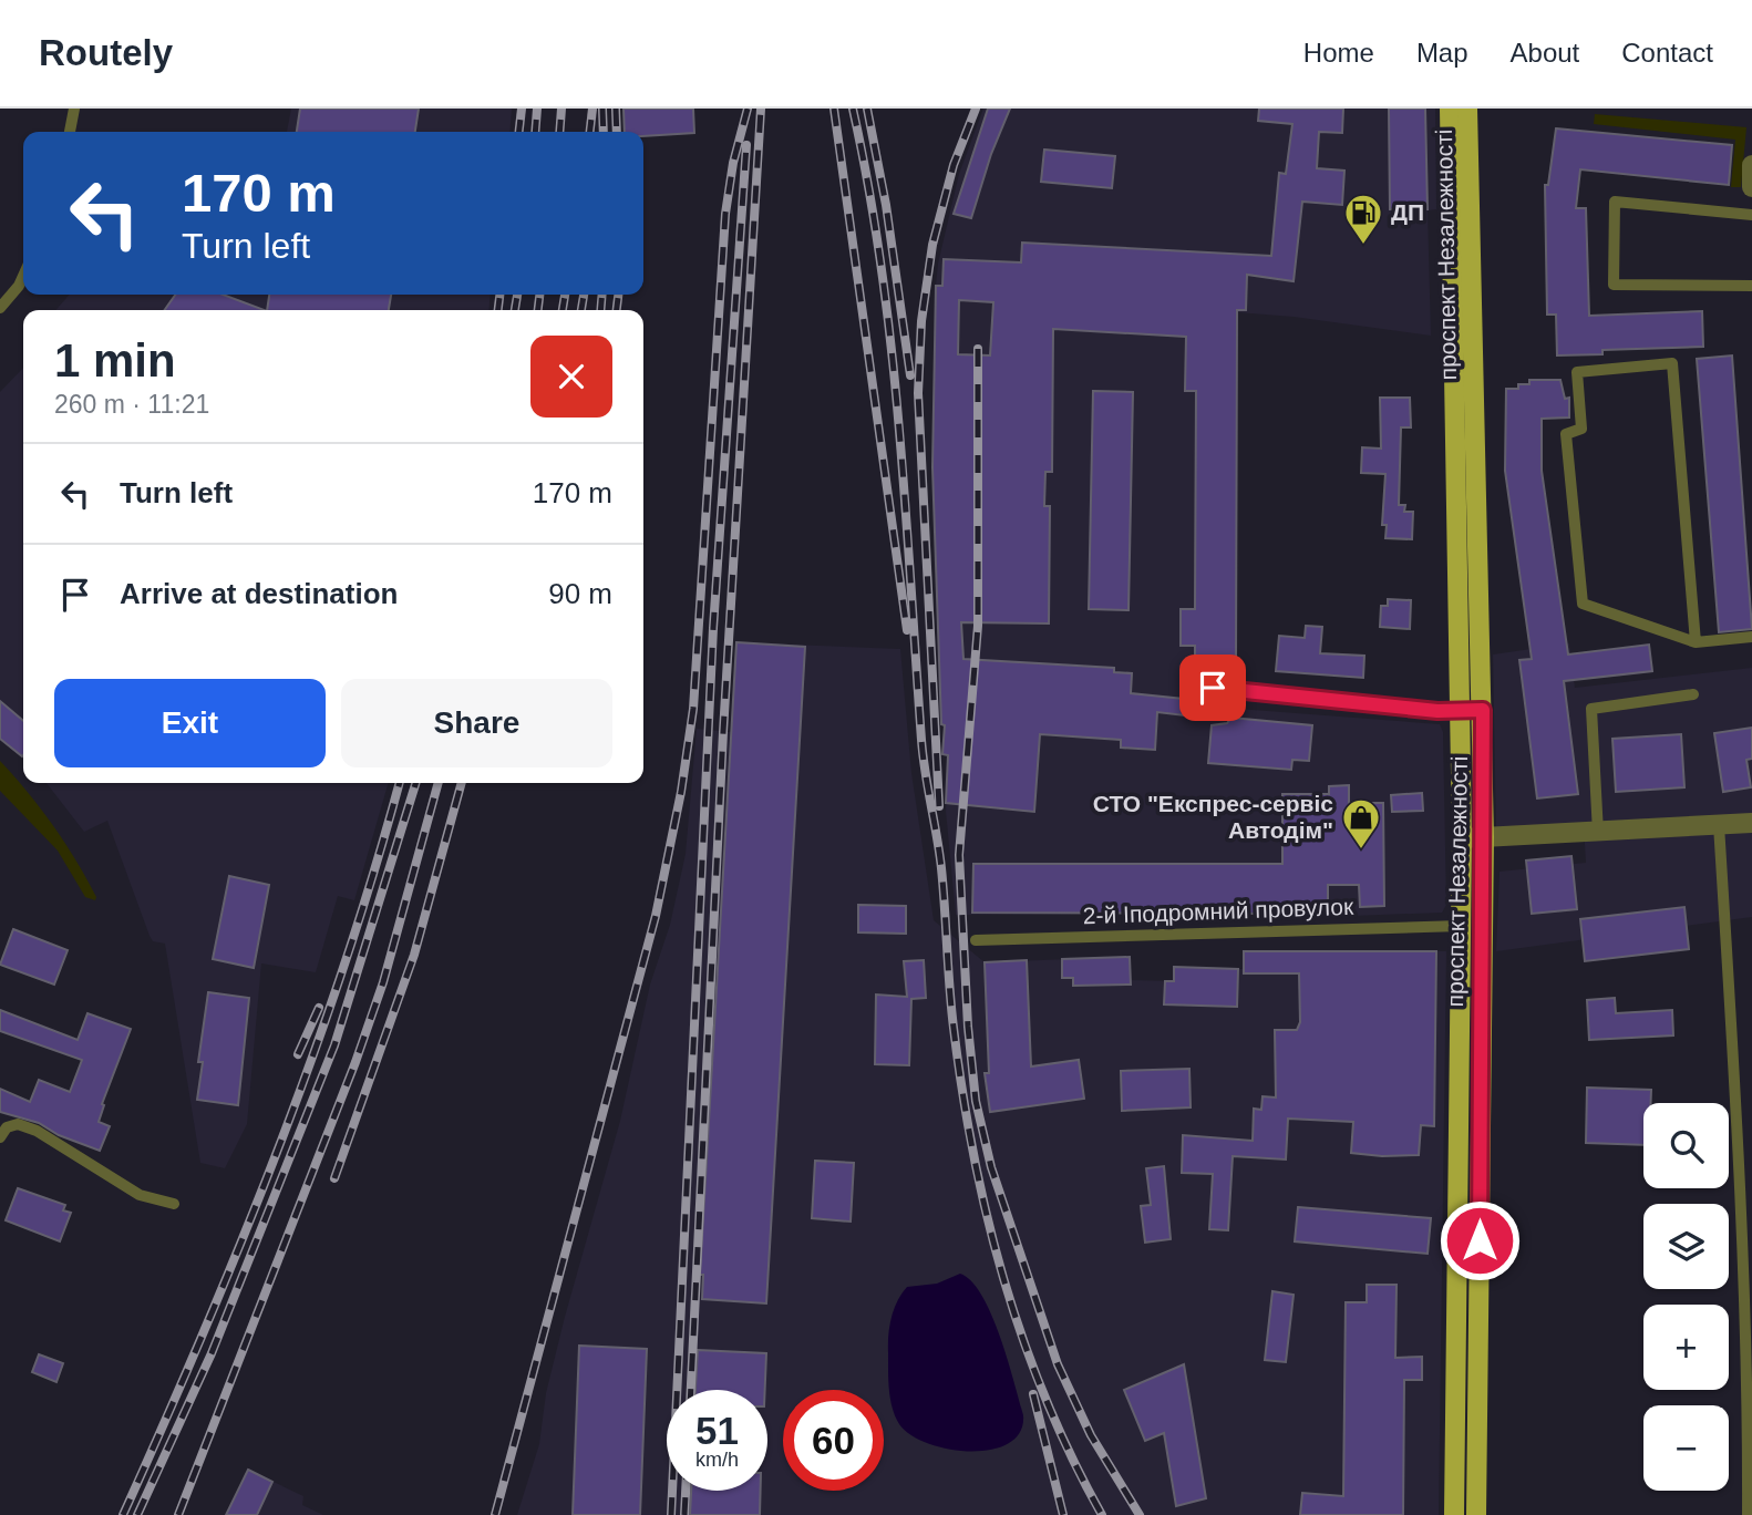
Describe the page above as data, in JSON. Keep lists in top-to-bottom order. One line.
{"streets":{"main road":["проспект Незалежності"],"lane":["2-й Іподромний провулок"]},"crossings":[["проспект Незалежності","2-й Іподромний провулок"]],"places":{"fuel station":["ДП"],"shop":["СТО \"Експрес-сервіс Автодім\""]},"page":{"header":"Routely","nav":["Home","Map","About","Contact"],"turn":["170 m","Turn left"],"heading":["1 min","260 m · 11:21"],"list":[{"name":"Turn left","value":"170 m"},{"name":"Arrive at destination","value":"90 m"}],"buttons":["Exit","Share"],"map_buttons":["+","−"],"speed":"51 km/h","limit":"60"}}
